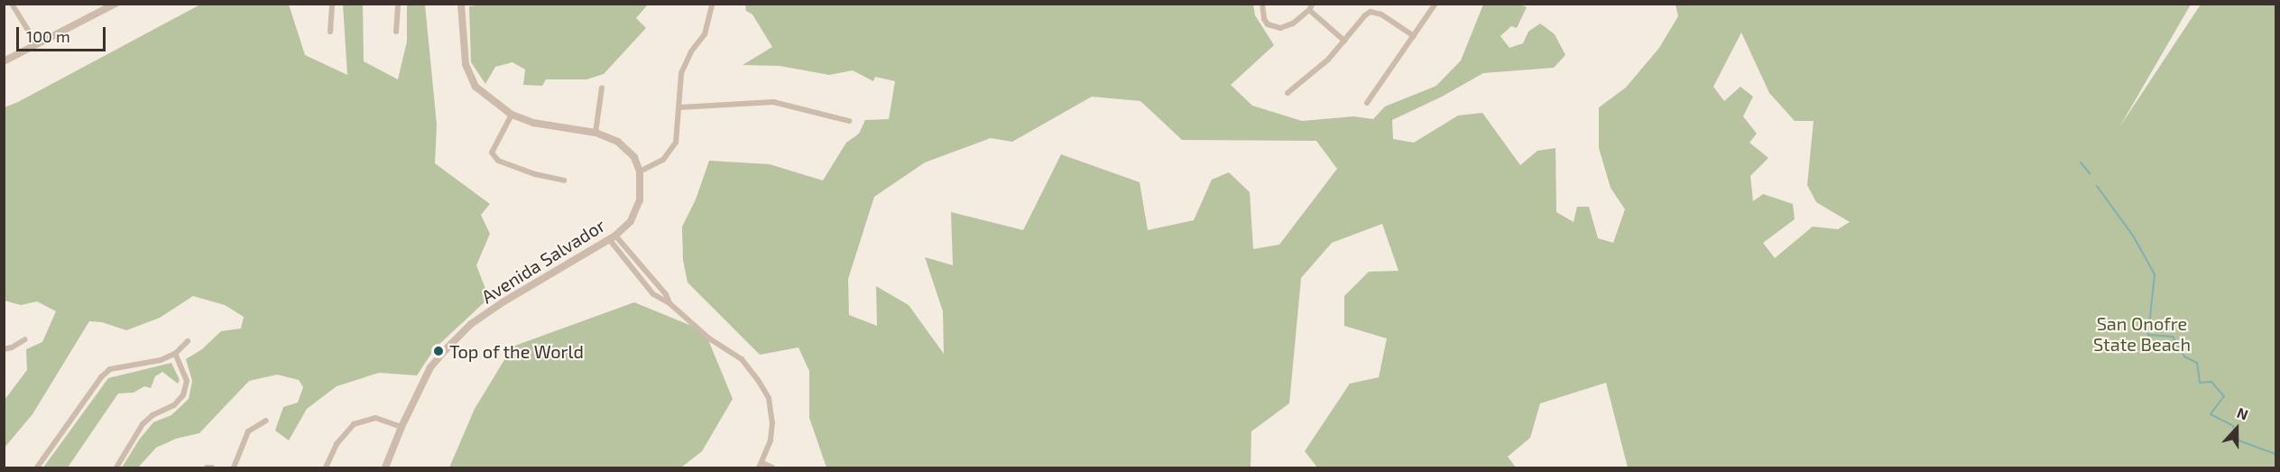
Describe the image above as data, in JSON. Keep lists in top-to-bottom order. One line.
{"streets":{"street":["Avenida Salvador"]},"parks":["San Onofre State Beach"],"places":["Top of the World"],"scale_bar":"100 m","north":"top"}
